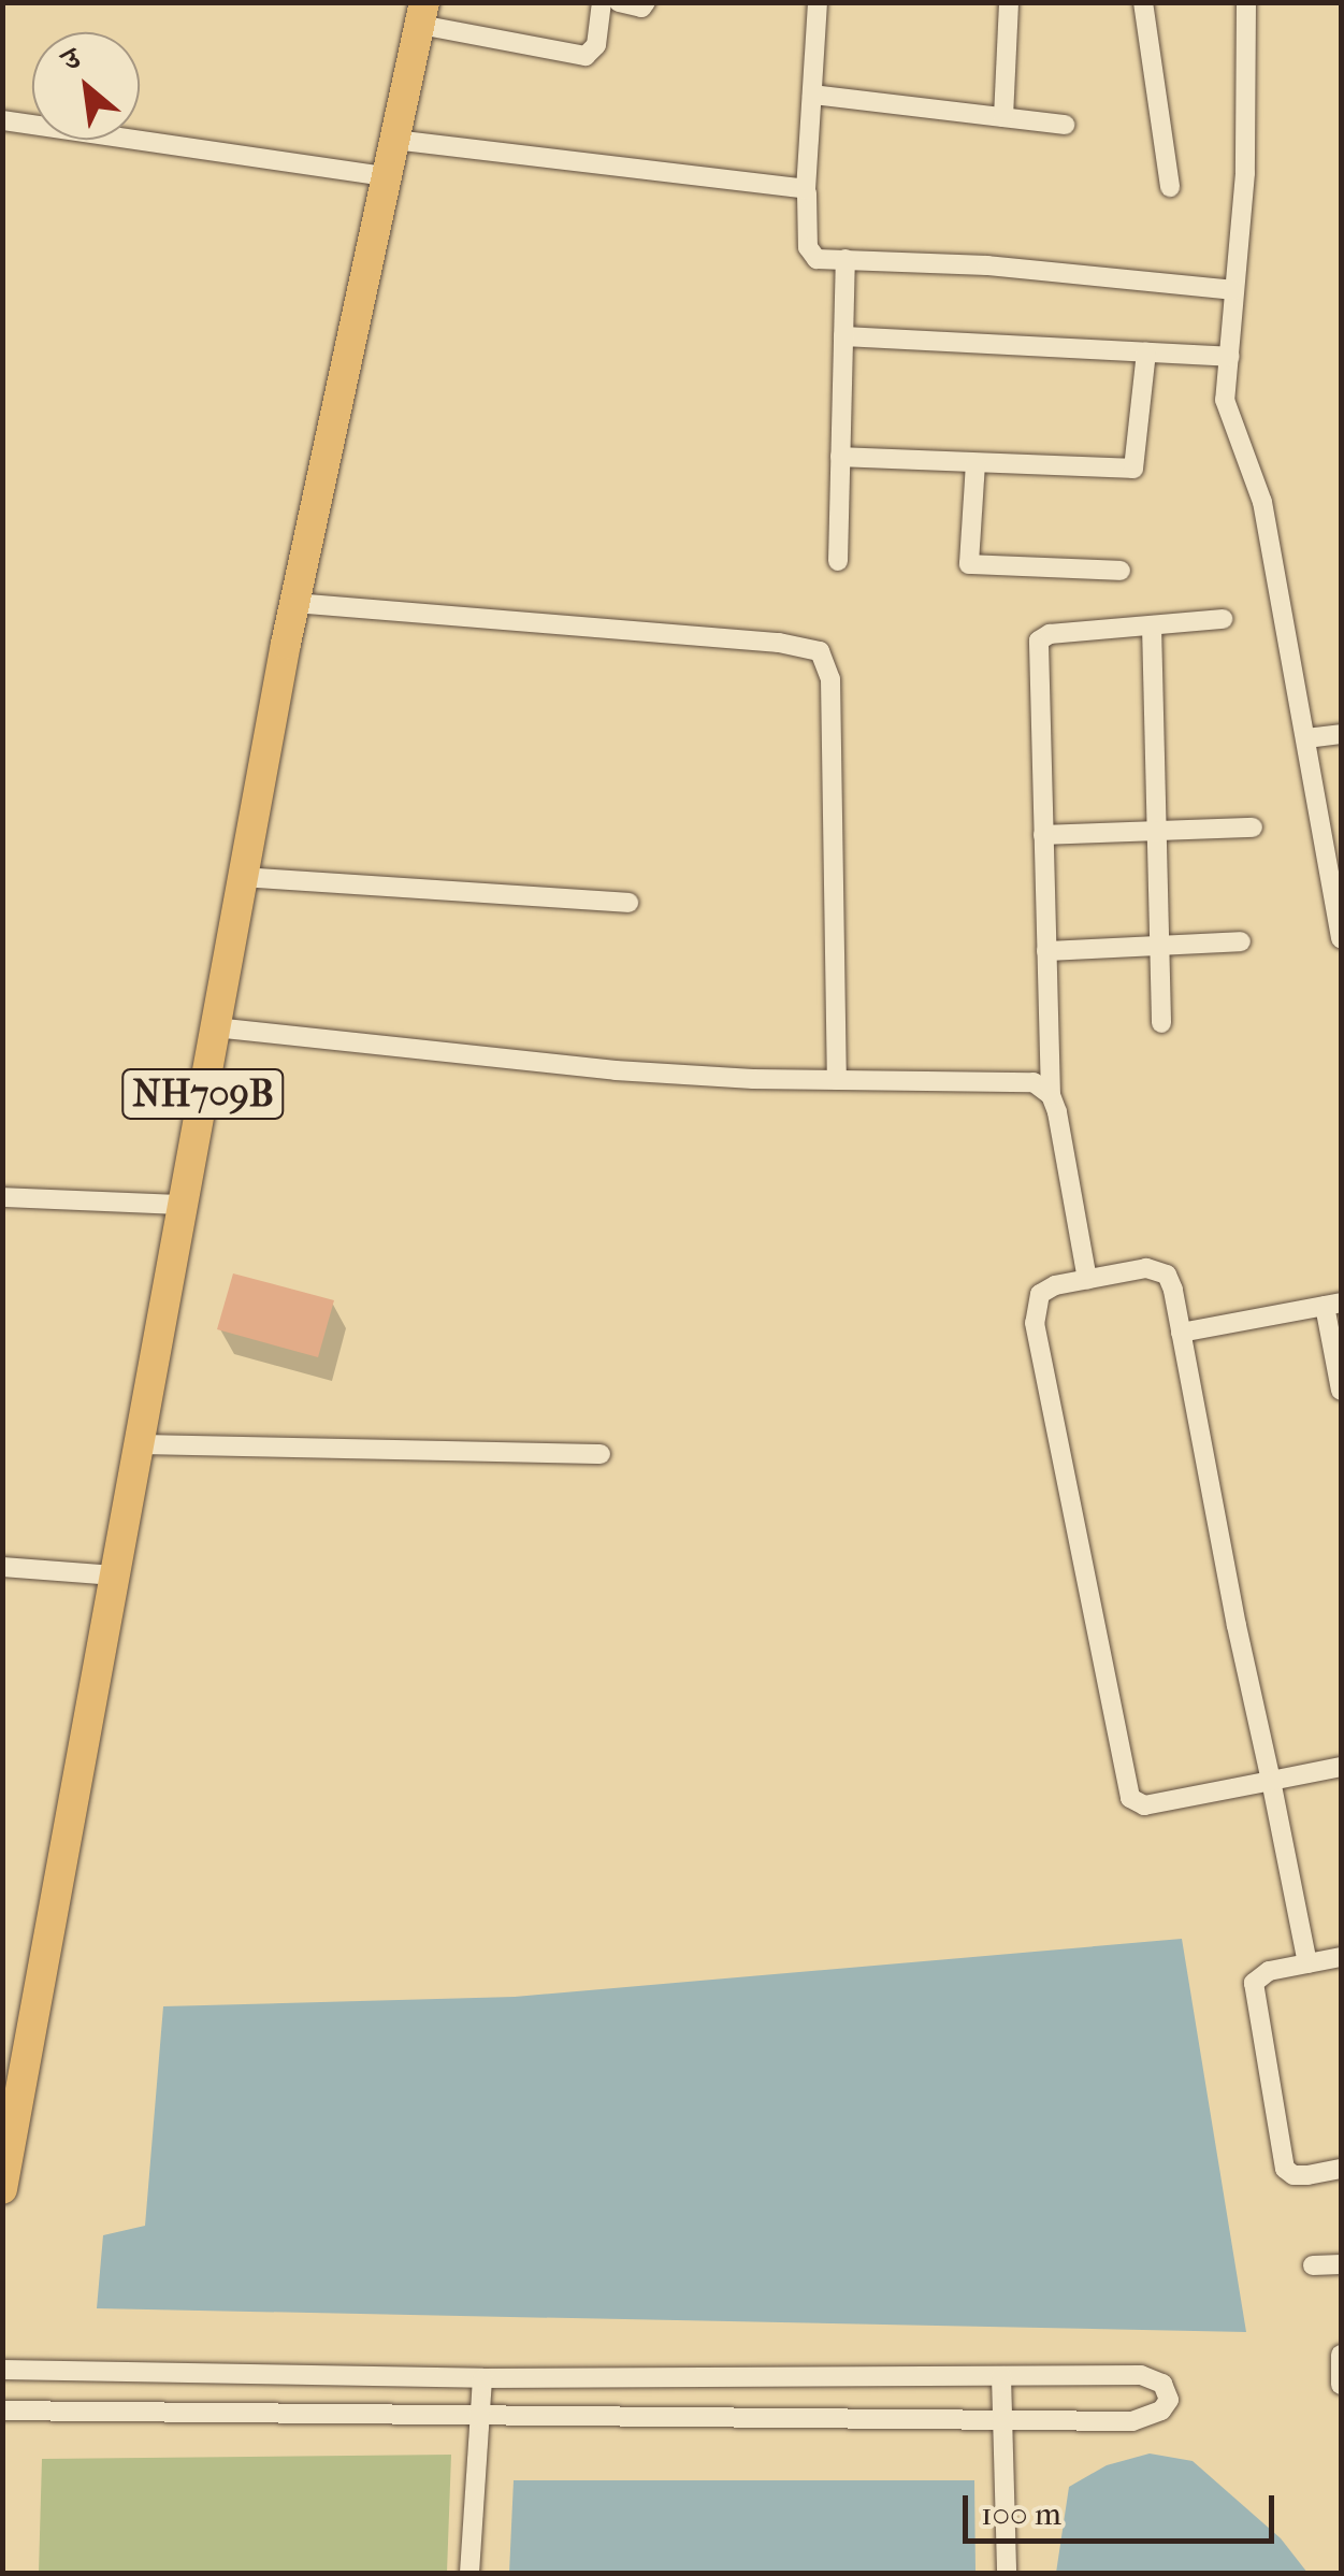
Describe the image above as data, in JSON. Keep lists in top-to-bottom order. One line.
{"streets":{"highway":["NH709B"]},"scale_bar":"100 m","north":"top left"}
